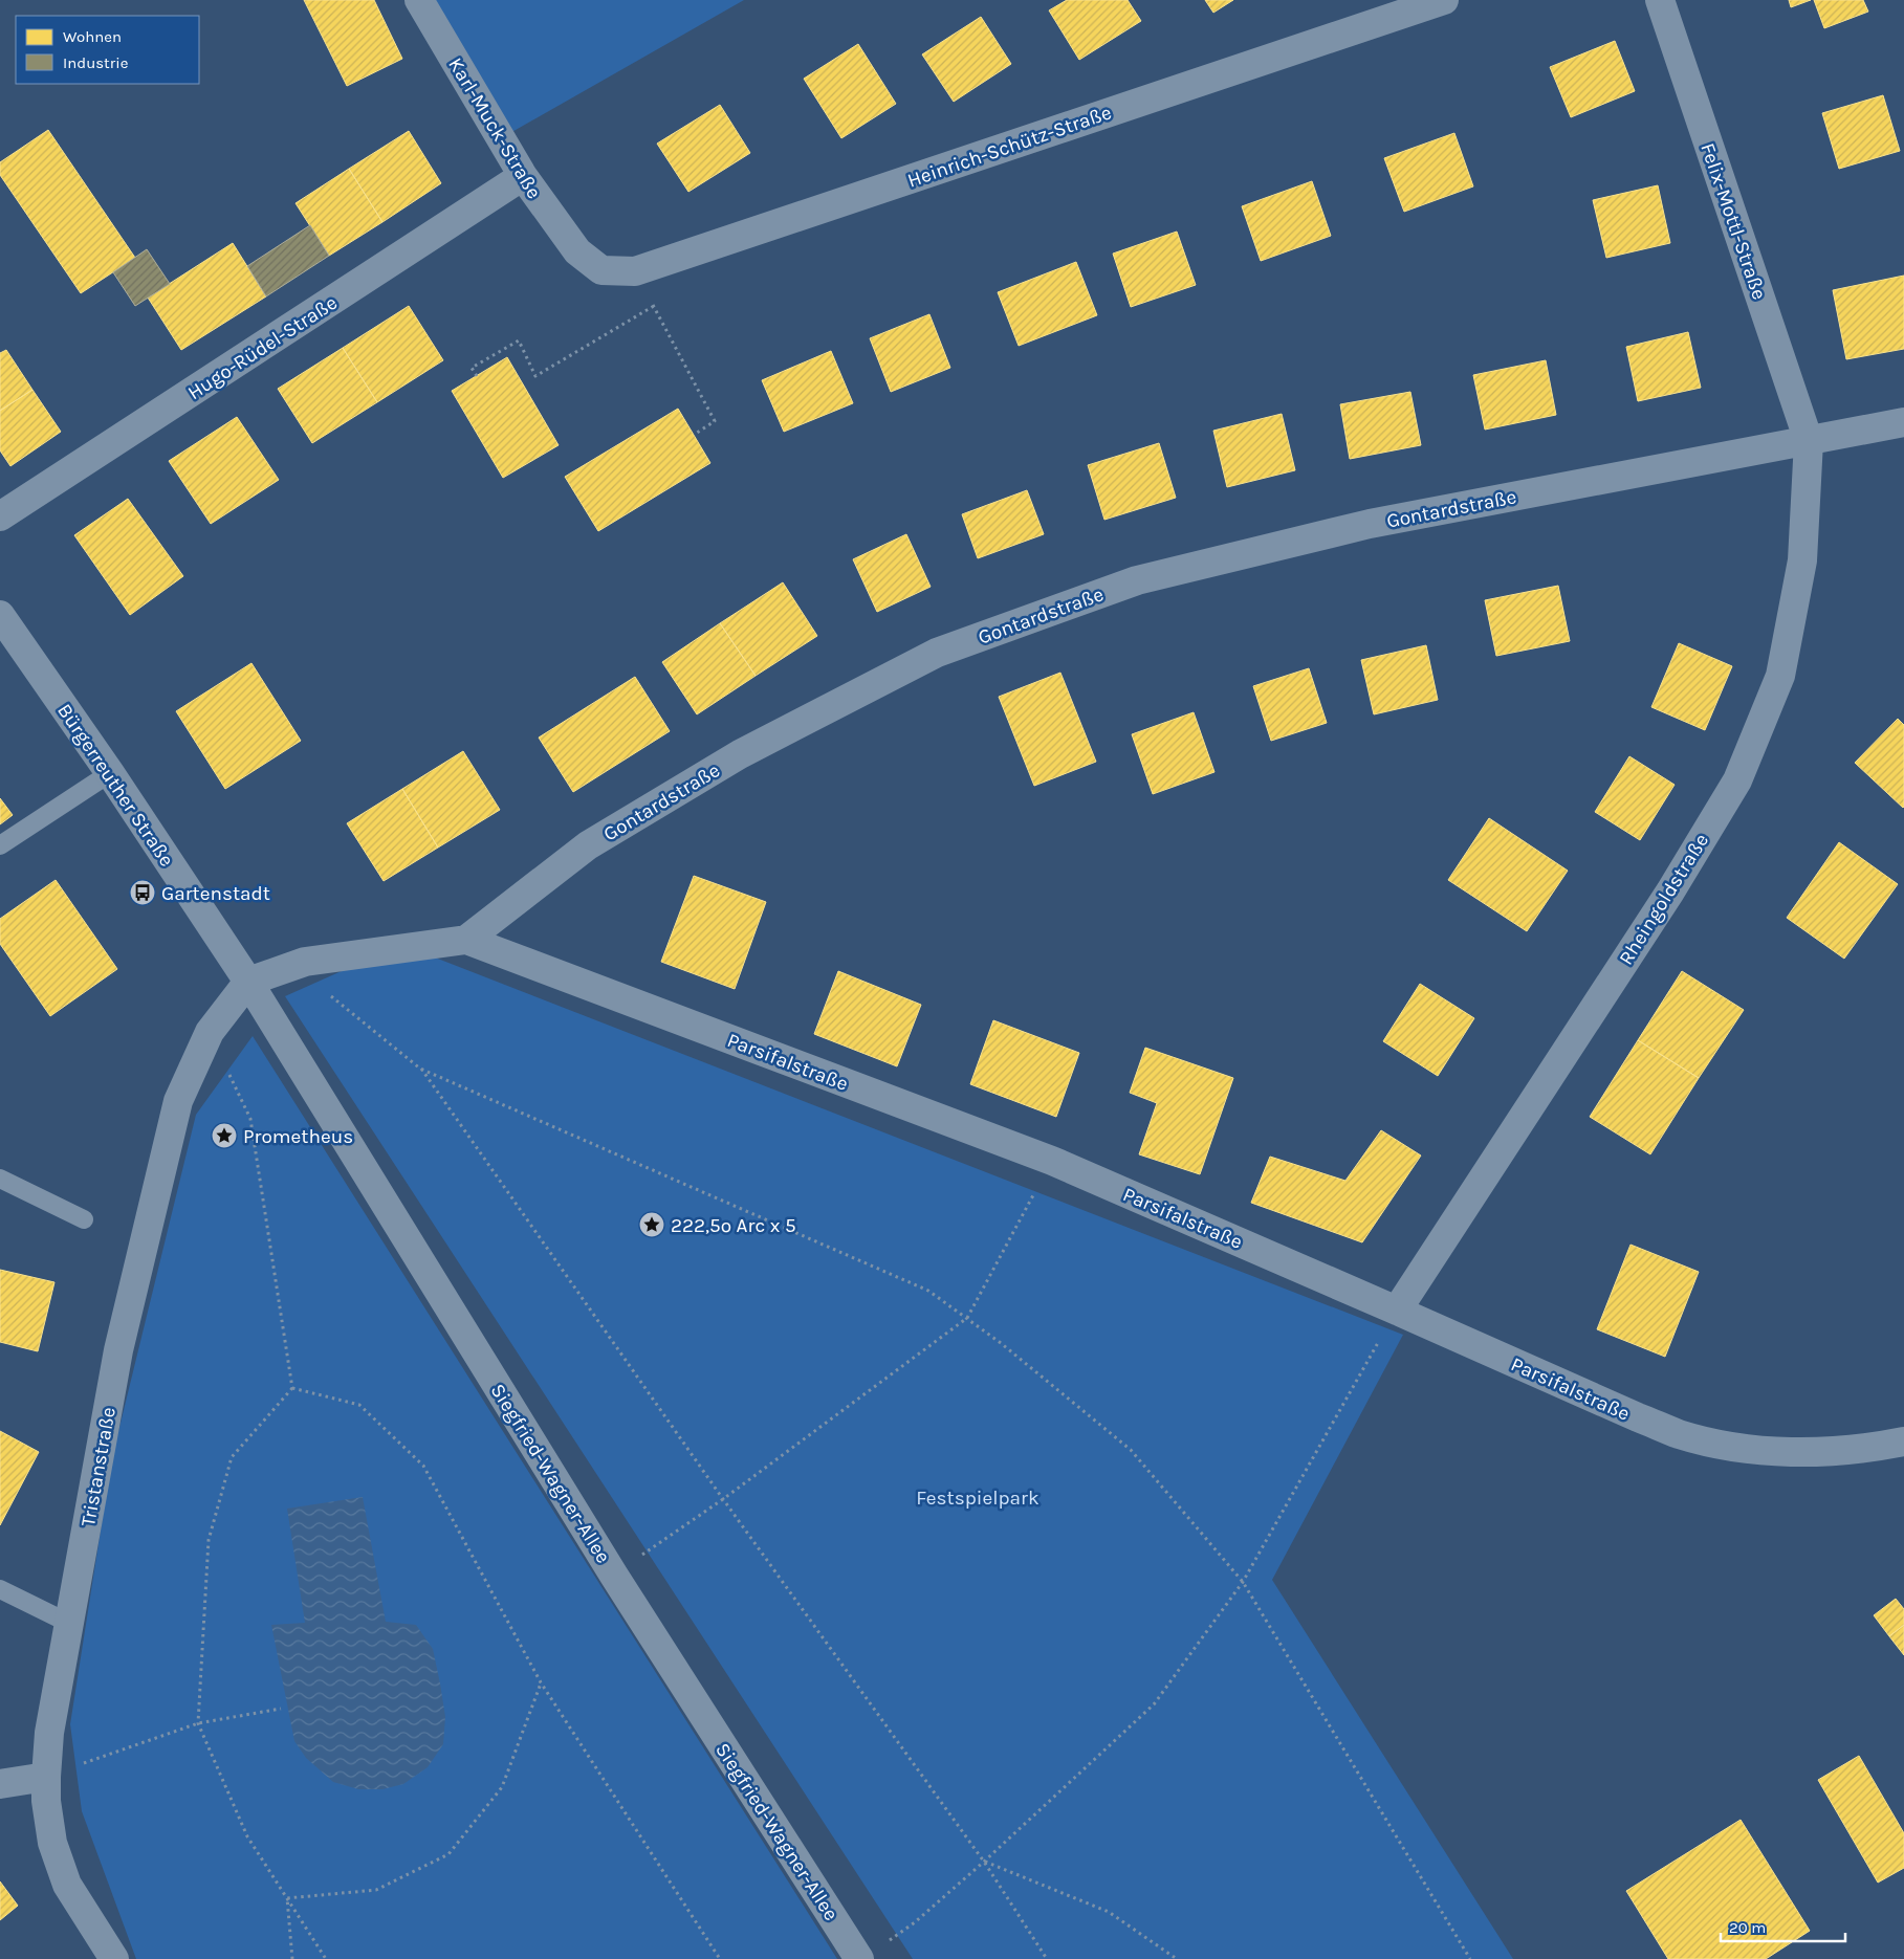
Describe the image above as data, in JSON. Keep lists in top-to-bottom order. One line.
{"streets":{"street":["Karl-Muck-Straße","Heinrich-Schütz-Straße","Felix-Mottl-Straße","Hugo-Rüdel-Straße","Gontardstraße","Bürgerreuther Straße","Rheingoldstraße","Parsifalstraße","Tristanstraße","Siegfried-Wagner-Allee"]},"crossings":[["Karl-Muck-Straße","Heinrich-Schütz-Straße"],["Karl-Muck-Straße","Hugo-Rüdel-Straße"],["Felix-Mottl-Straße","Gontardstraße"],["Felix-Mottl-Straße","Rheingoldstraße"],["Gontardstraße","Rheingoldstraße"],["Gontardstraße","Parsifalstraße"],["Bürgerreuther Straße","Tristanstraße"],["Bürgerreuther Straße","Siegfried-Wagner-Allee"],["Rheingoldstraße","Parsifalstraße"],["Tristanstraße","Siegfried-Wagner-Allee"]],"parks":["Festspielpark"],"places":{"bus stop":["Gartenstadt"],"place":["Prometheus","222,5º Arc x 5"]},"legend":["Wohnen","Industrie"],"scale_bar":"20 m"}
